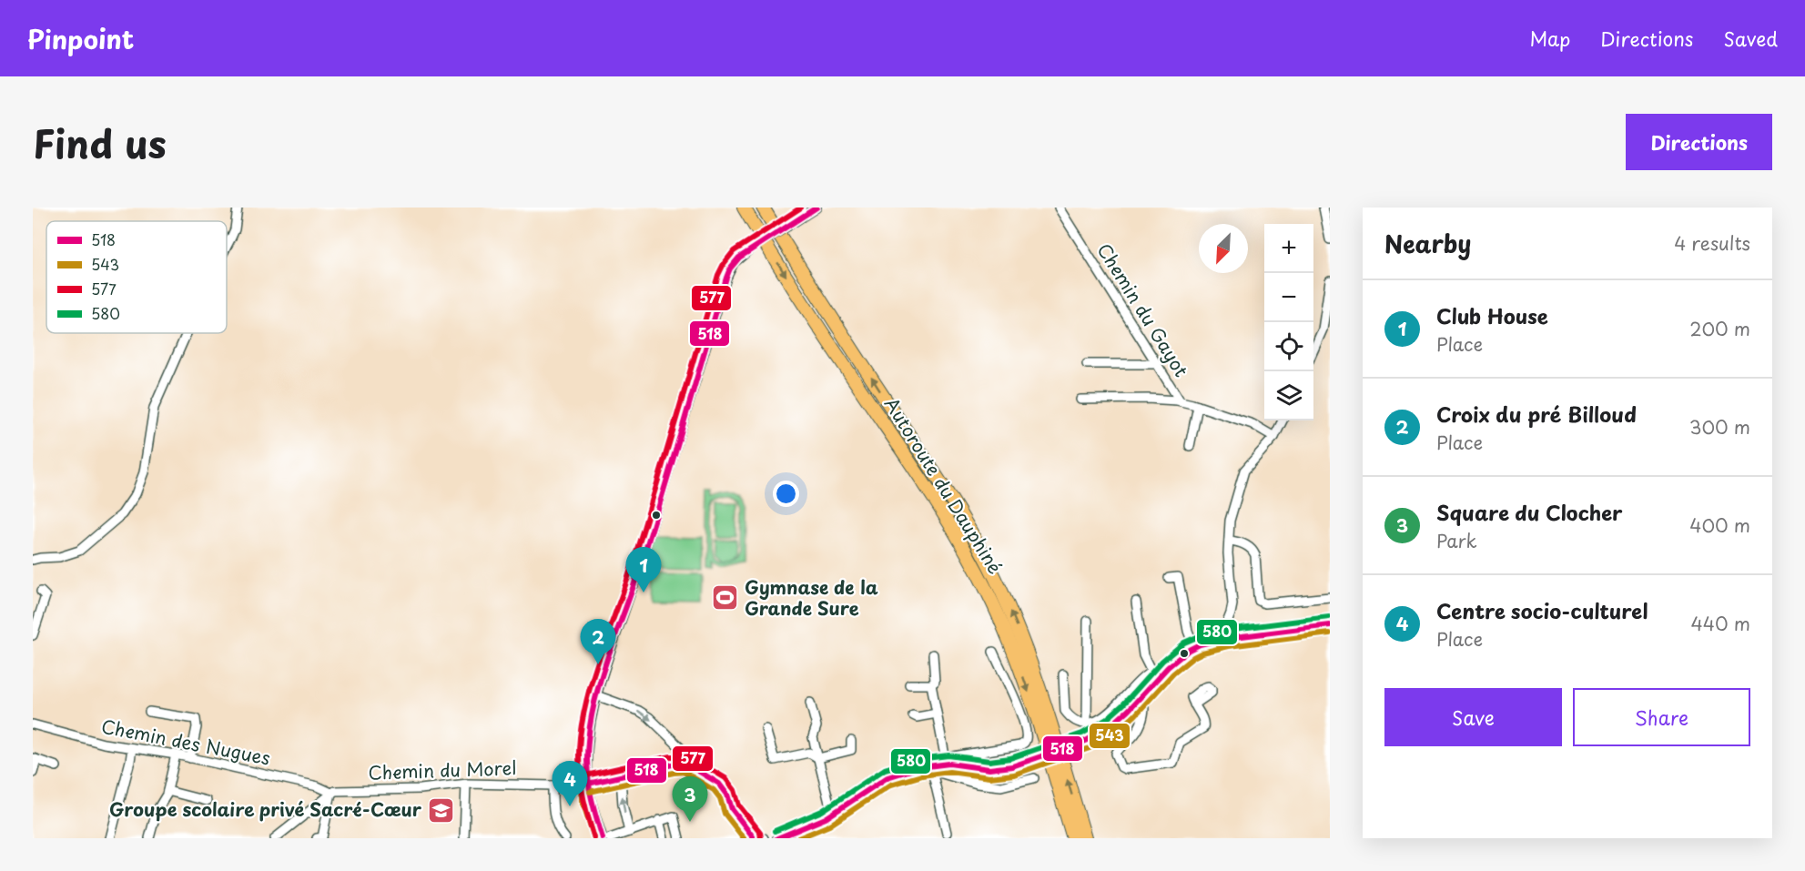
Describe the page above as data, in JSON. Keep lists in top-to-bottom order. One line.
{"streets":{"highway":["Autoroute du Dauphiné"],"street":["Chemin du Gayot","Chemin des Nugues","Chemin du Morel"]},"crossings":[["Chemin des Nugues","Chemin du Morel"]],"places":{"sports":["Gymnase de la Grande Sure"],"school or university":["Groupe scolaire privé Sacré-Cœur"]},"lines":["transit line 518","transit line 577","transit line 580","transit line 543"],"legend":["518","543","577","580"],"north":"bottom left","page":{"header":"Pinpoint","nav":["Map","Directions","Saved"],"title":"Find us","buttons":["Directions",["Save","Share"]],"heading":["Nearby","4 results"],"map_buttons":["+","−"],"list":[{"mark":"1","name":"Club House","note":"Place","value":"200 m"},{"mark":"2","name":"Croix du pré Billoud","note":"Place","value":"300 m"},{"mark":"3","name":"Square du Clocher","note":"Park","value":"400 m"},{"mark":"4","name":"Centre socio-culturel","note":"Place","value":"440 m"}],"pins":["1","2","4","3"]}}
